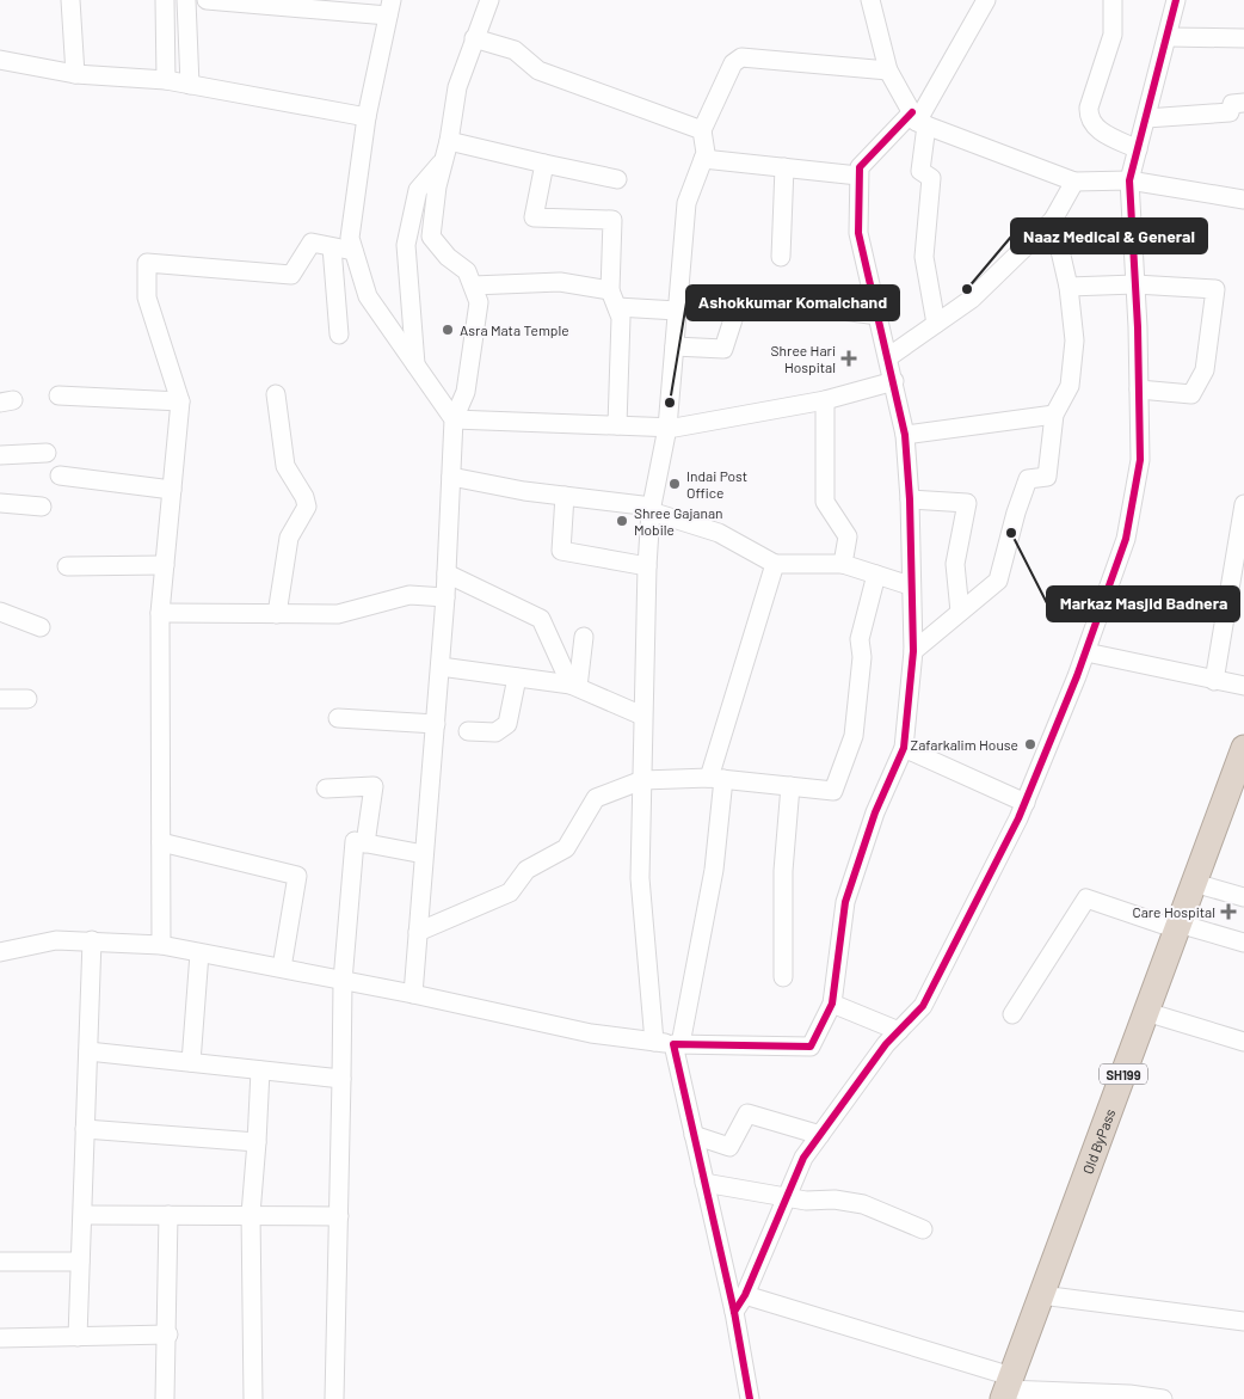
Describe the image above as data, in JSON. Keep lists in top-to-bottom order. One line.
{"streets":{"highway":["SH199","Old ByPass"]},"places":{"other":["Naaz Medical & General","Asra Mata Temple","Ashokkumar Komalchand","Indai Post Office","Shree Gajanan Mobile","Markaz Masjid Badnera","Zafarkalim House"],"health":["Shree Hari Hospital","Care Hospital"]}}
